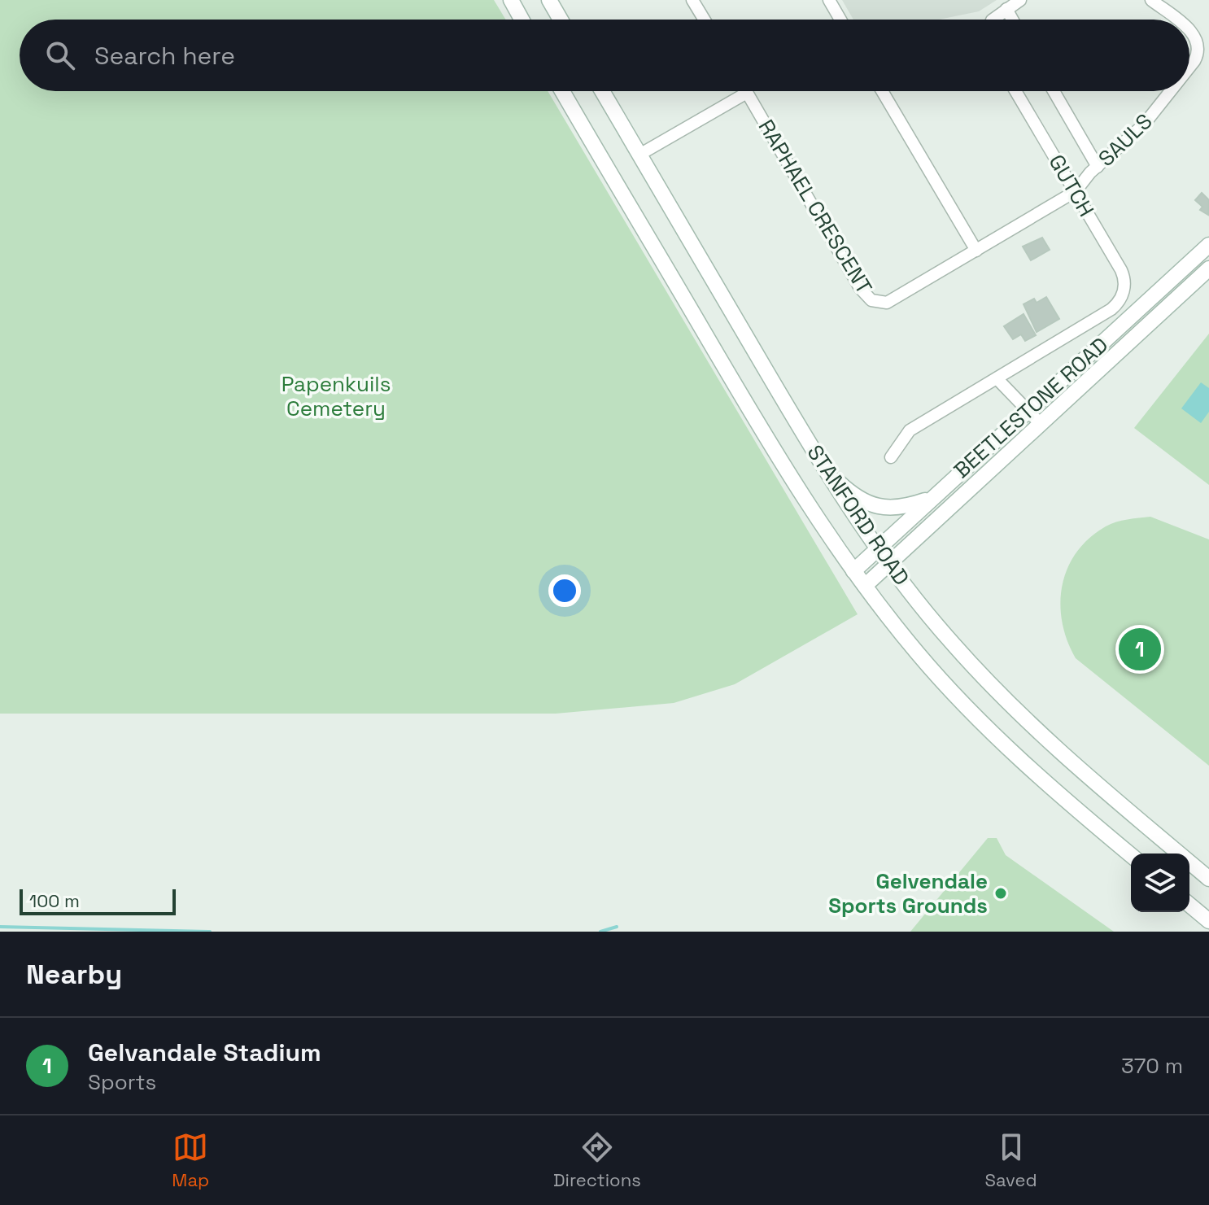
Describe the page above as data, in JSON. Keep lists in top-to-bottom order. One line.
{"streets":{"main road":["BEETLESTONE ROAD","STANFORD ROAD"],"street":["SAULS","GUTCH","RAPHAEL CRESCENT"]},"crossings":[["SAULS","GUTCH"],["SAULS","RAPHAEL CRESCENT"],["GUTCH","RAPHAEL CRESCENT"],["GUTCH","BEETLESTONE ROAD"],["BEETLESTONE ROAD","STANFORD ROAD"]],"parks":["Papenkuils Cemetery"],"places":["Gelvendale Sports Grounds"],"scale_bar":"100 m","page":{"search":"Search here","pins":"1","scale":"100 m","heading":"Nearby","list":[{"mark":"1","name":"Gelvandale Stadium","note":"Sports","value":"370 m"}],"nav":["Map","Directions","Saved"]}}
